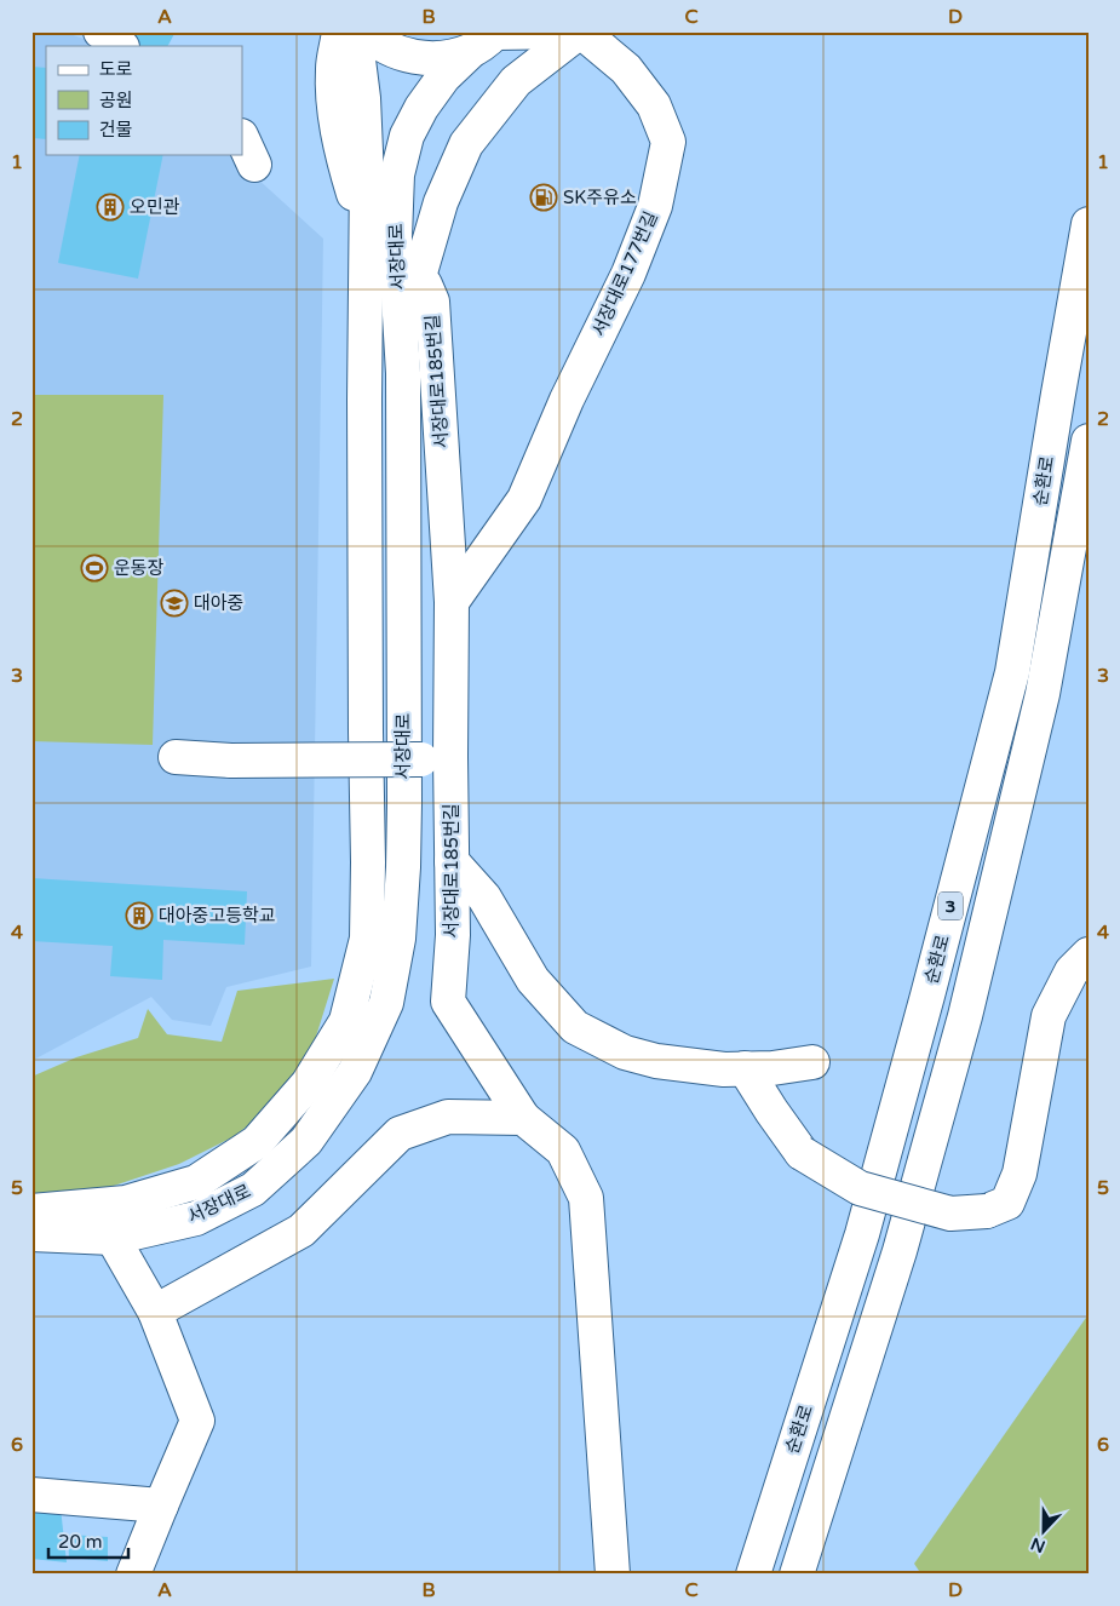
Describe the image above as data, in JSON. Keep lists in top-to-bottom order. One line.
{"streets":{"main road":["서장대로","서장대로177번길","서장대로185번길","순환로","3"]},"crossings":[["서장대로177번길","서장대로185번길"]],"places":{"fuel station":["SK주유소"],"building":["오민관","대아중고등학교"],"sports":["운동장"],"school or university":["대아중"]},"legend":["도로","공원","건물"],"scale_bar":"20 m","north":"bottom","grid":{"columns":["A","B","C","D"],"rows":["1","2","3","4","5","6"]}}
